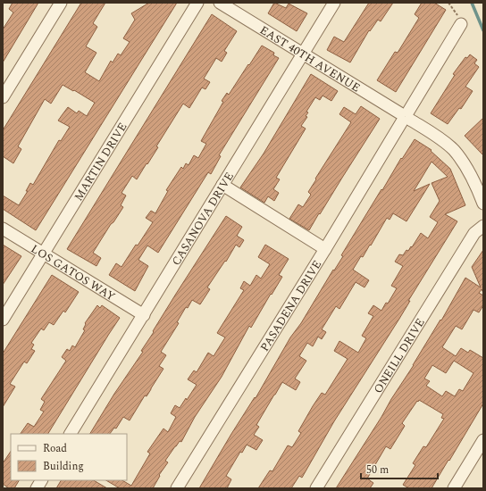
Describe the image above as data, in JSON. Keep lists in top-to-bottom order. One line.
{"streets":{"street":["EAST 40TH AVENUE","MARTIN DRIVE","CASANOVA DRIVE","LOS GATOS WAY","PASADENA DRIVE","ONEILL DRIVE"]},"crossings":[["EAST 40TH AVENUE","CASANOVA DRIVE"],["EAST 40TH AVENUE","PASADENA DRIVE"],["MARTIN DRIVE","LOS GATOS WAY"],["CASANOVA DRIVE","LOS GATOS WAY"]],"legend":["Road","Building"],"scale_bar":"50 m"}
